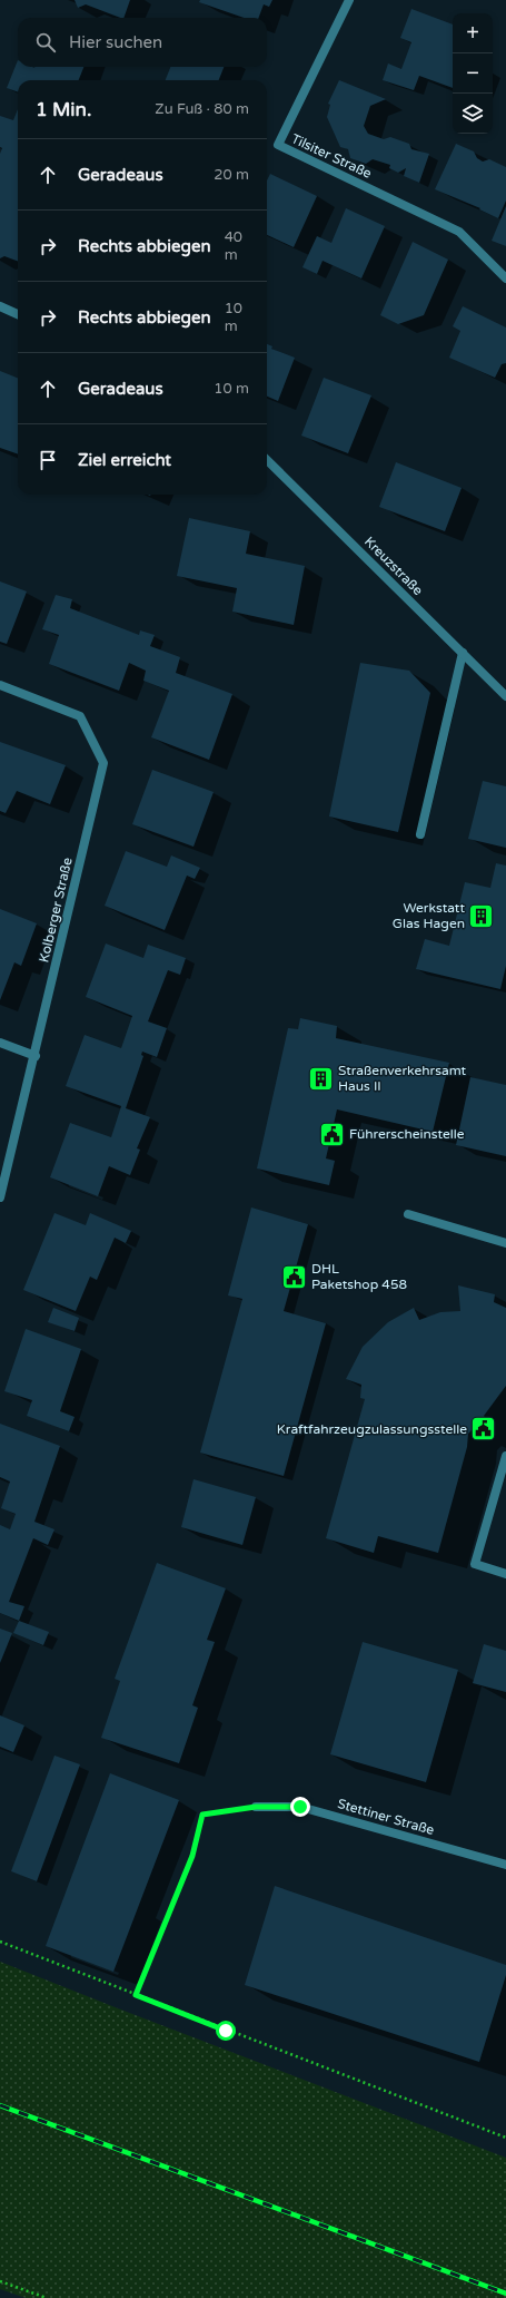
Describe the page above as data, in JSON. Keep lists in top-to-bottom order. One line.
{"streets":{"street":["Tilsiter Straße","Kreuzstraße","Kolberger Straße","Stettiner Straße"]},"places":{"building":["Werkstatt Glas Hagen","Straßenverkehrsamt Haus II"],"public building":["Führerscheinstelle","DHL Paketshop 458","Kraftfahrzeugzulassungsstelle"]},"page":{"map_buttons":["+","−"],"search":"Hier suchen","heading":["1 Min.","Zu Fuß · 80 m"],"list":[["Geradeaus","20 m"],["Rechts abbiegen","40 m"],["Rechts abbiegen","10 m"],["Geradeaus","10 m"],"Ziel erreicht"]}}
